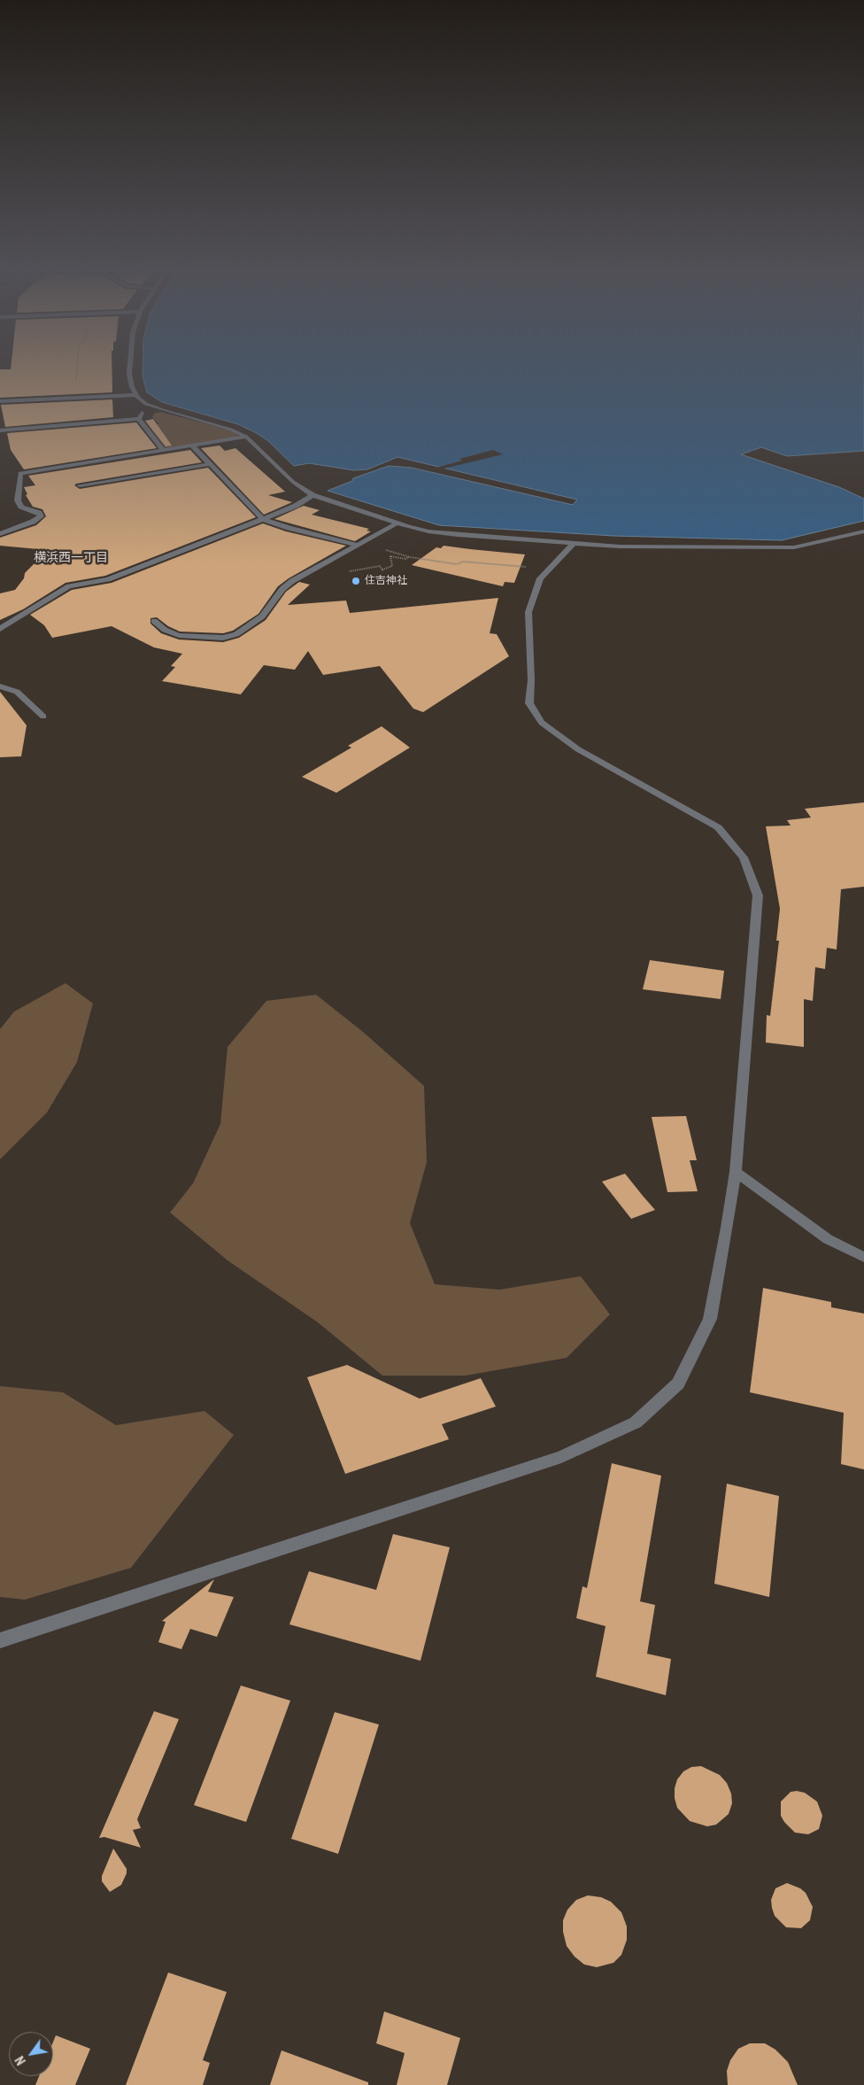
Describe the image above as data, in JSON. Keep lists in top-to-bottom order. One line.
{"districts":["横浜西一丁目"],"places":["住吉神社"],"north":"bottom left"}
